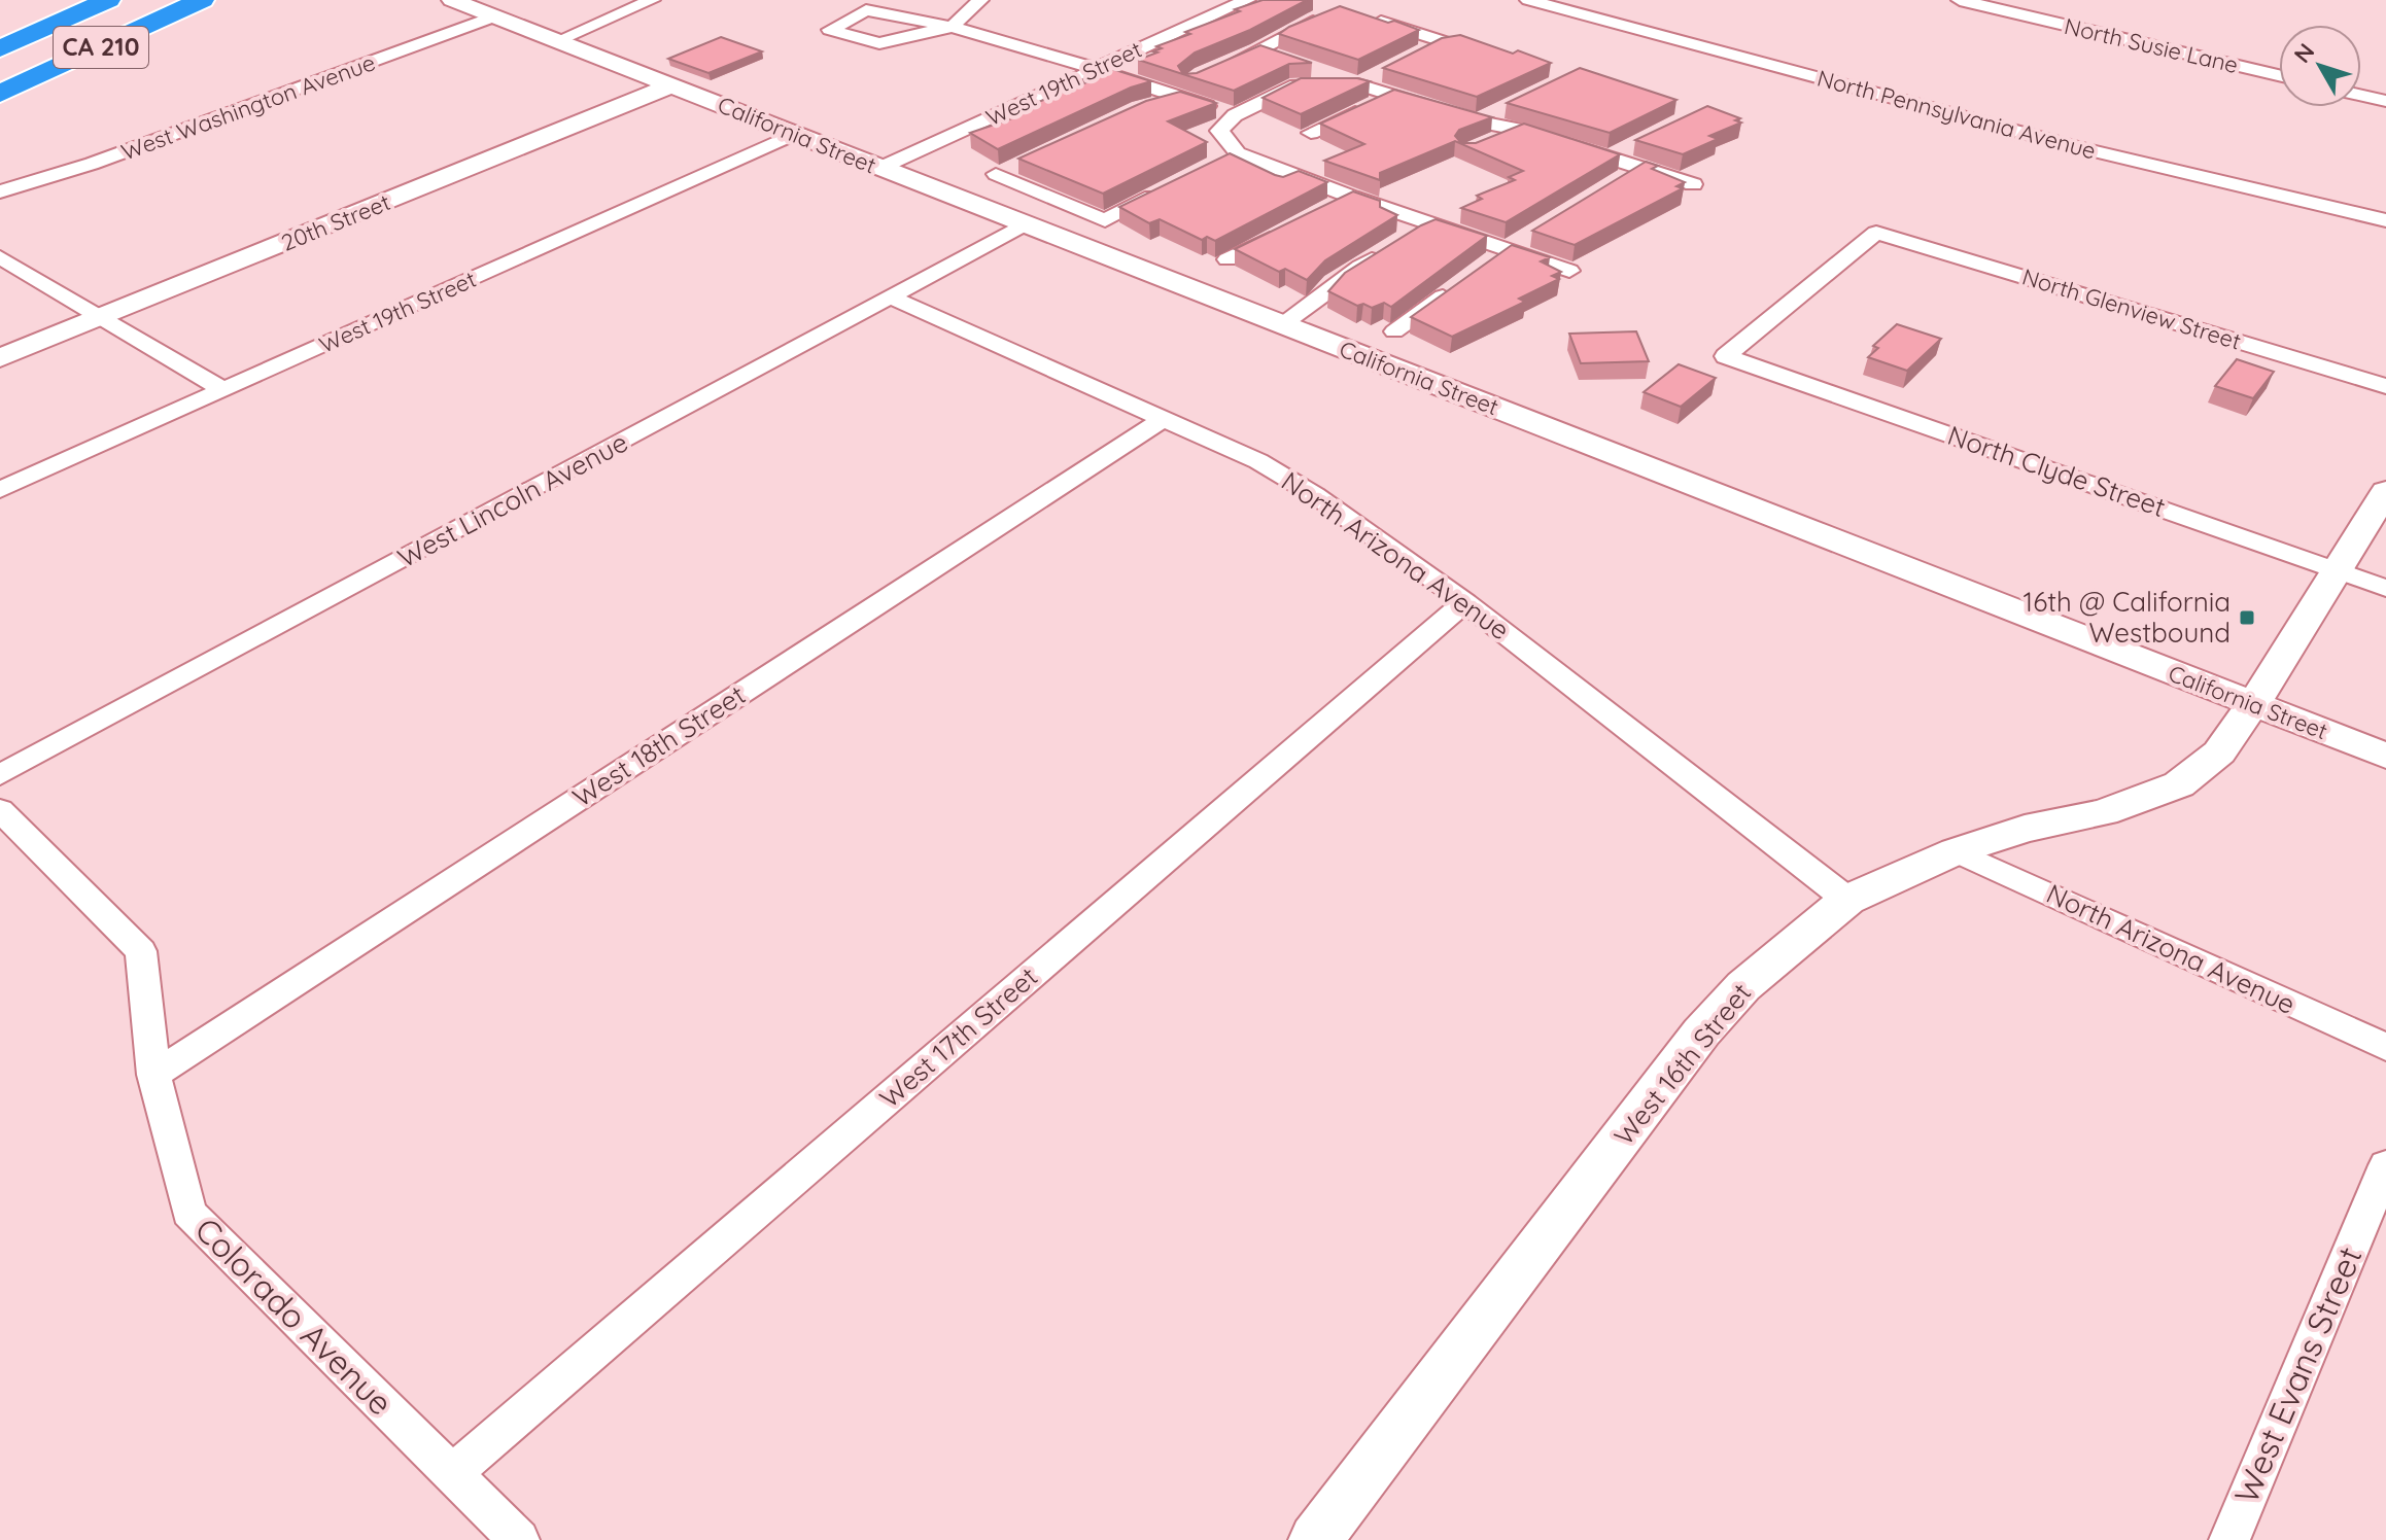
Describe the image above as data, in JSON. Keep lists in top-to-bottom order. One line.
{"streets":{"highway":["CA 210"],"street":["North Susie Lane","West 19th Street","West Washington Avenue","North Pennsylvania Avenue","California Street","20th Street","North Glenview Street","North Clyde Street","West Lincoln Avenue","North Arizona Avenue","West 18th Street","West 17th Street","West 16th Street","Colorado Avenue","West Evans Street"]},"crossings":[["West 19th Street","California Street"],["West Washington Avenue","California Street"],["California Street","20th Street"],["California Street","West Lincoln Avenue"],["California Street","West 16th Street"],["North Glenview Street","North Clyde Street"],["North Clyde Street","West 16th Street"],["West Lincoln Avenue","North Arizona Avenue"],["North Arizona Avenue","West 18th Street"],["North Arizona Avenue","West 17th Street"],["North Arizona Avenue","West 16th Street"],["West 18th Street","Colorado Avenue"],["West 17th Street","Colorado Avenue"]],"places":{"transit":["16th @ California Westbound"]},"north":"top left"}
